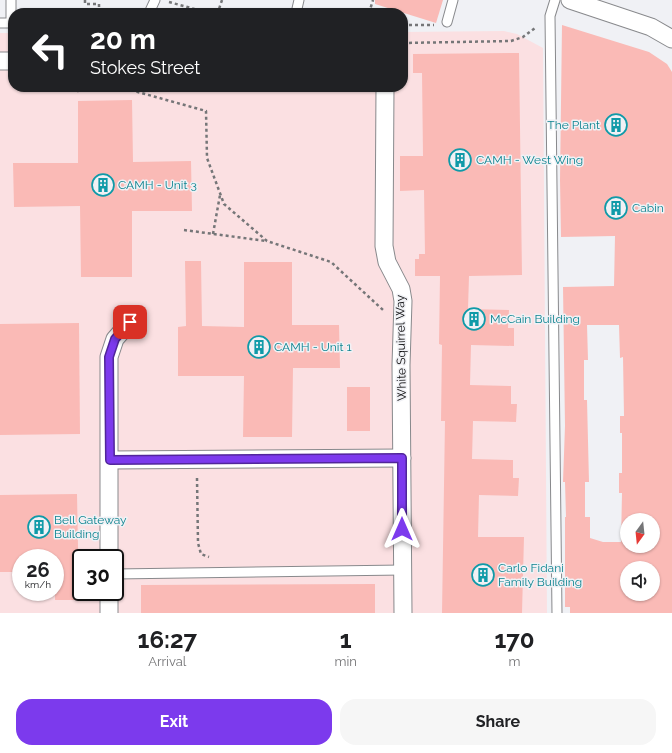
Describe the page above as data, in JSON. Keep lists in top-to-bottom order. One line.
{"streets":{"street":["White Squirrel Way"]},"places":{"building":["The Plant","CAMH - West Wing","CAMH - Unit 3","Cabin","McCain Building","CAMH - Unit 1","Bell Gateway Building","Carlo Fidani Family Building"]},"north":"bottom","page":{"turn":["20 m","Stokes Street"],"speed":"26 km/h","limit":"30","eta":["16:27","Arrival","1","min","170","m"],"buttons":["Exit","Share"]}}
